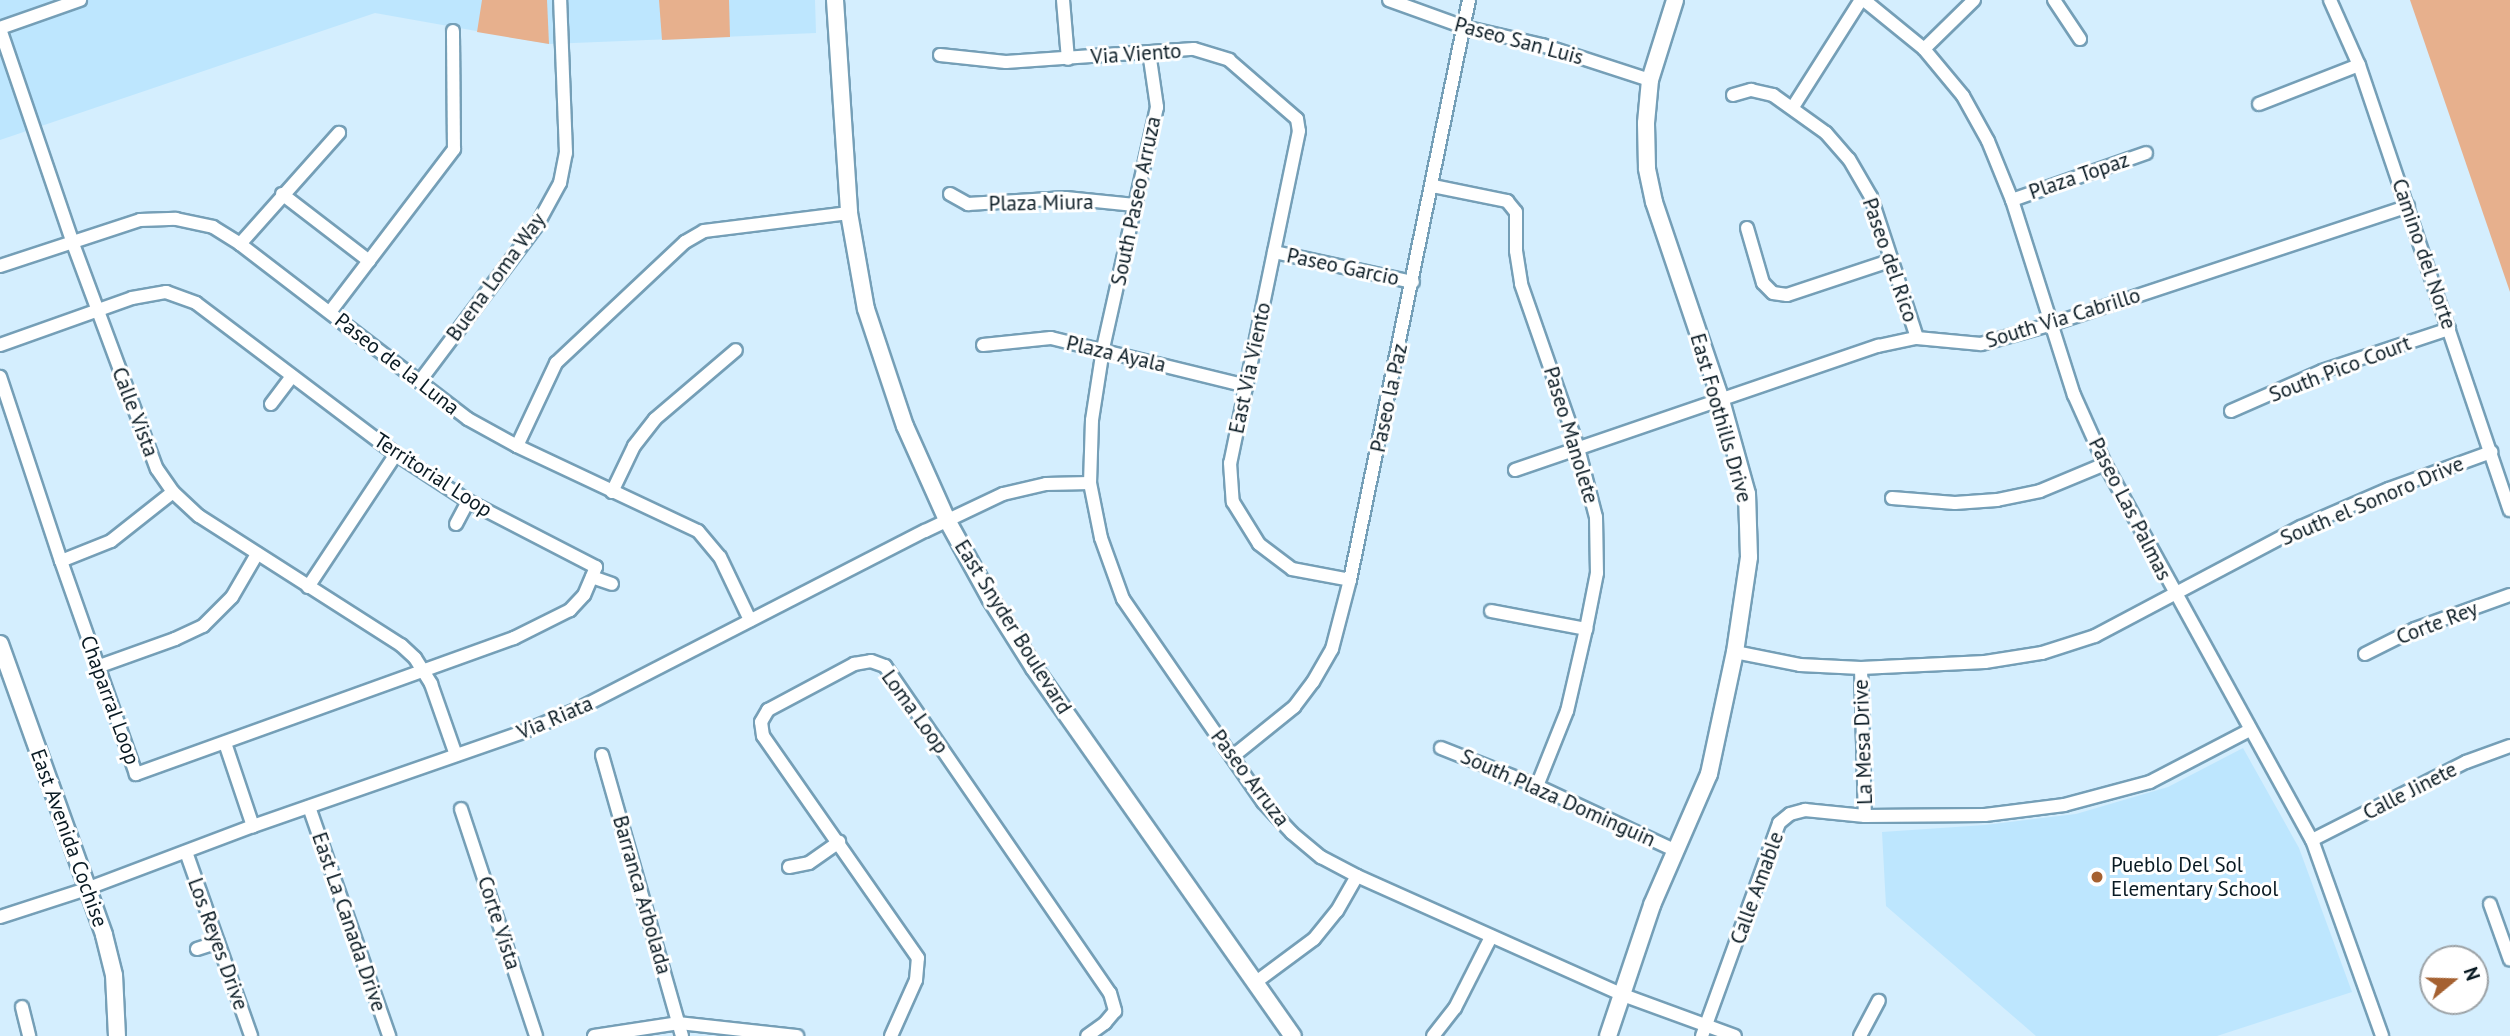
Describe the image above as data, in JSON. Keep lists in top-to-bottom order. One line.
{"streets":{"street":["Paseo San Luis","Via Viento","Plaza Topaz","South Paseo Arruza","Plaza Miura","Camino del Norte","Paseo del Rico","Paseo Garcio","Buena Loma Way","South Via Cabrillo","Plaza Ayala","Paseo de la Luna","East Via Viento","South Pico Court","Paseo la Paz","Calle Vista","East Foothills Drive","Paseo Manolete","Territorial Loop","South el Sonoro Drive","Paseo Las Palmas","Corte Rey","East Snyder Boulevard","Chaparral Loop","Loma Loop","Via Riata","La Mesa Drive","Paseo Arruza","Calle Jinete","South Plaza Dominguin","East Avenida Cochise","Calle Amable","Barranca Arbolada","East La Canada Drive","Corte Vista","Los Reyes Drive"]},"crossings":[["Paseo San Luis","Paseo la Paz"],["Paseo San Luis","East Foothills Drive"],["Via Viento","South Paseo Arruza"],["Via Viento","East Via Viento"],["Plaza Topaz","Paseo Las Palmas"],["South Paseo Arruza","Plaza Miura"],["South Paseo Arruza","Plaza Ayala"],["South Paseo Arruza","Paseo Arruza"],["Camino del Norte","South Via Cabrillo"],["Camino del Norte","South Pico Court"],["Camino del Norte","South el Sonoro Drive"],["Paseo del Rico","South Via Cabrillo"],["Paseo Garcio","East Via Viento"],["Paseo Garcio","Paseo la Paz"],["Buena Loma Way","Paseo de la Luna"],["South Via Cabrillo","East Foothills Drive"],["South Via Cabrillo","Paseo Manolete"],["South Via Cabrillo","Paseo Las Palmas"],["Plaza Ayala","East Via Viento"],["Plaza Ayala","Paseo Arruza"],["Paseo de la Luna","Calle Vista"],["Paseo de la Luna","Via Riata"],["East Via Viento","Paseo la Paz"],["Paseo la Paz","Paseo Manolete"],["Paseo la Paz","Paseo Arruza"],["Calle Vista","Territorial Loop"],["Calle Vista","Chaparral Loop"],["Calle Vista","Via Riata"],["East Foothills Drive","South el Sonoro Drive"],["East Foothills Drive","Paseo Arruza"],["East Foothills Drive","South Plaza Dominguin"],["Paseo Manolete","South Plaza Dominguin"],["South el Sonoro Drive","Paseo Las Palmas"],["South el Sonoro Drive","La Mesa Drive"],["Paseo Las Palmas","Calle Jinete"],["Paseo Las Palmas","Calle Amable"],["East Snyder Boulevard","Via Riata"],["Via Riata","Paseo Arruza"],["Via Riata","East Avenida Cochise"],["Via Riata","East La Canada Drive"],["Via Riata","Los Reyes Drive"],["La Mesa Drive","Calle Amable"],["Paseo Arruza","Calle Amable"]],"places":["Pueblo Del Sol Elementary School"],"north":"right"}
